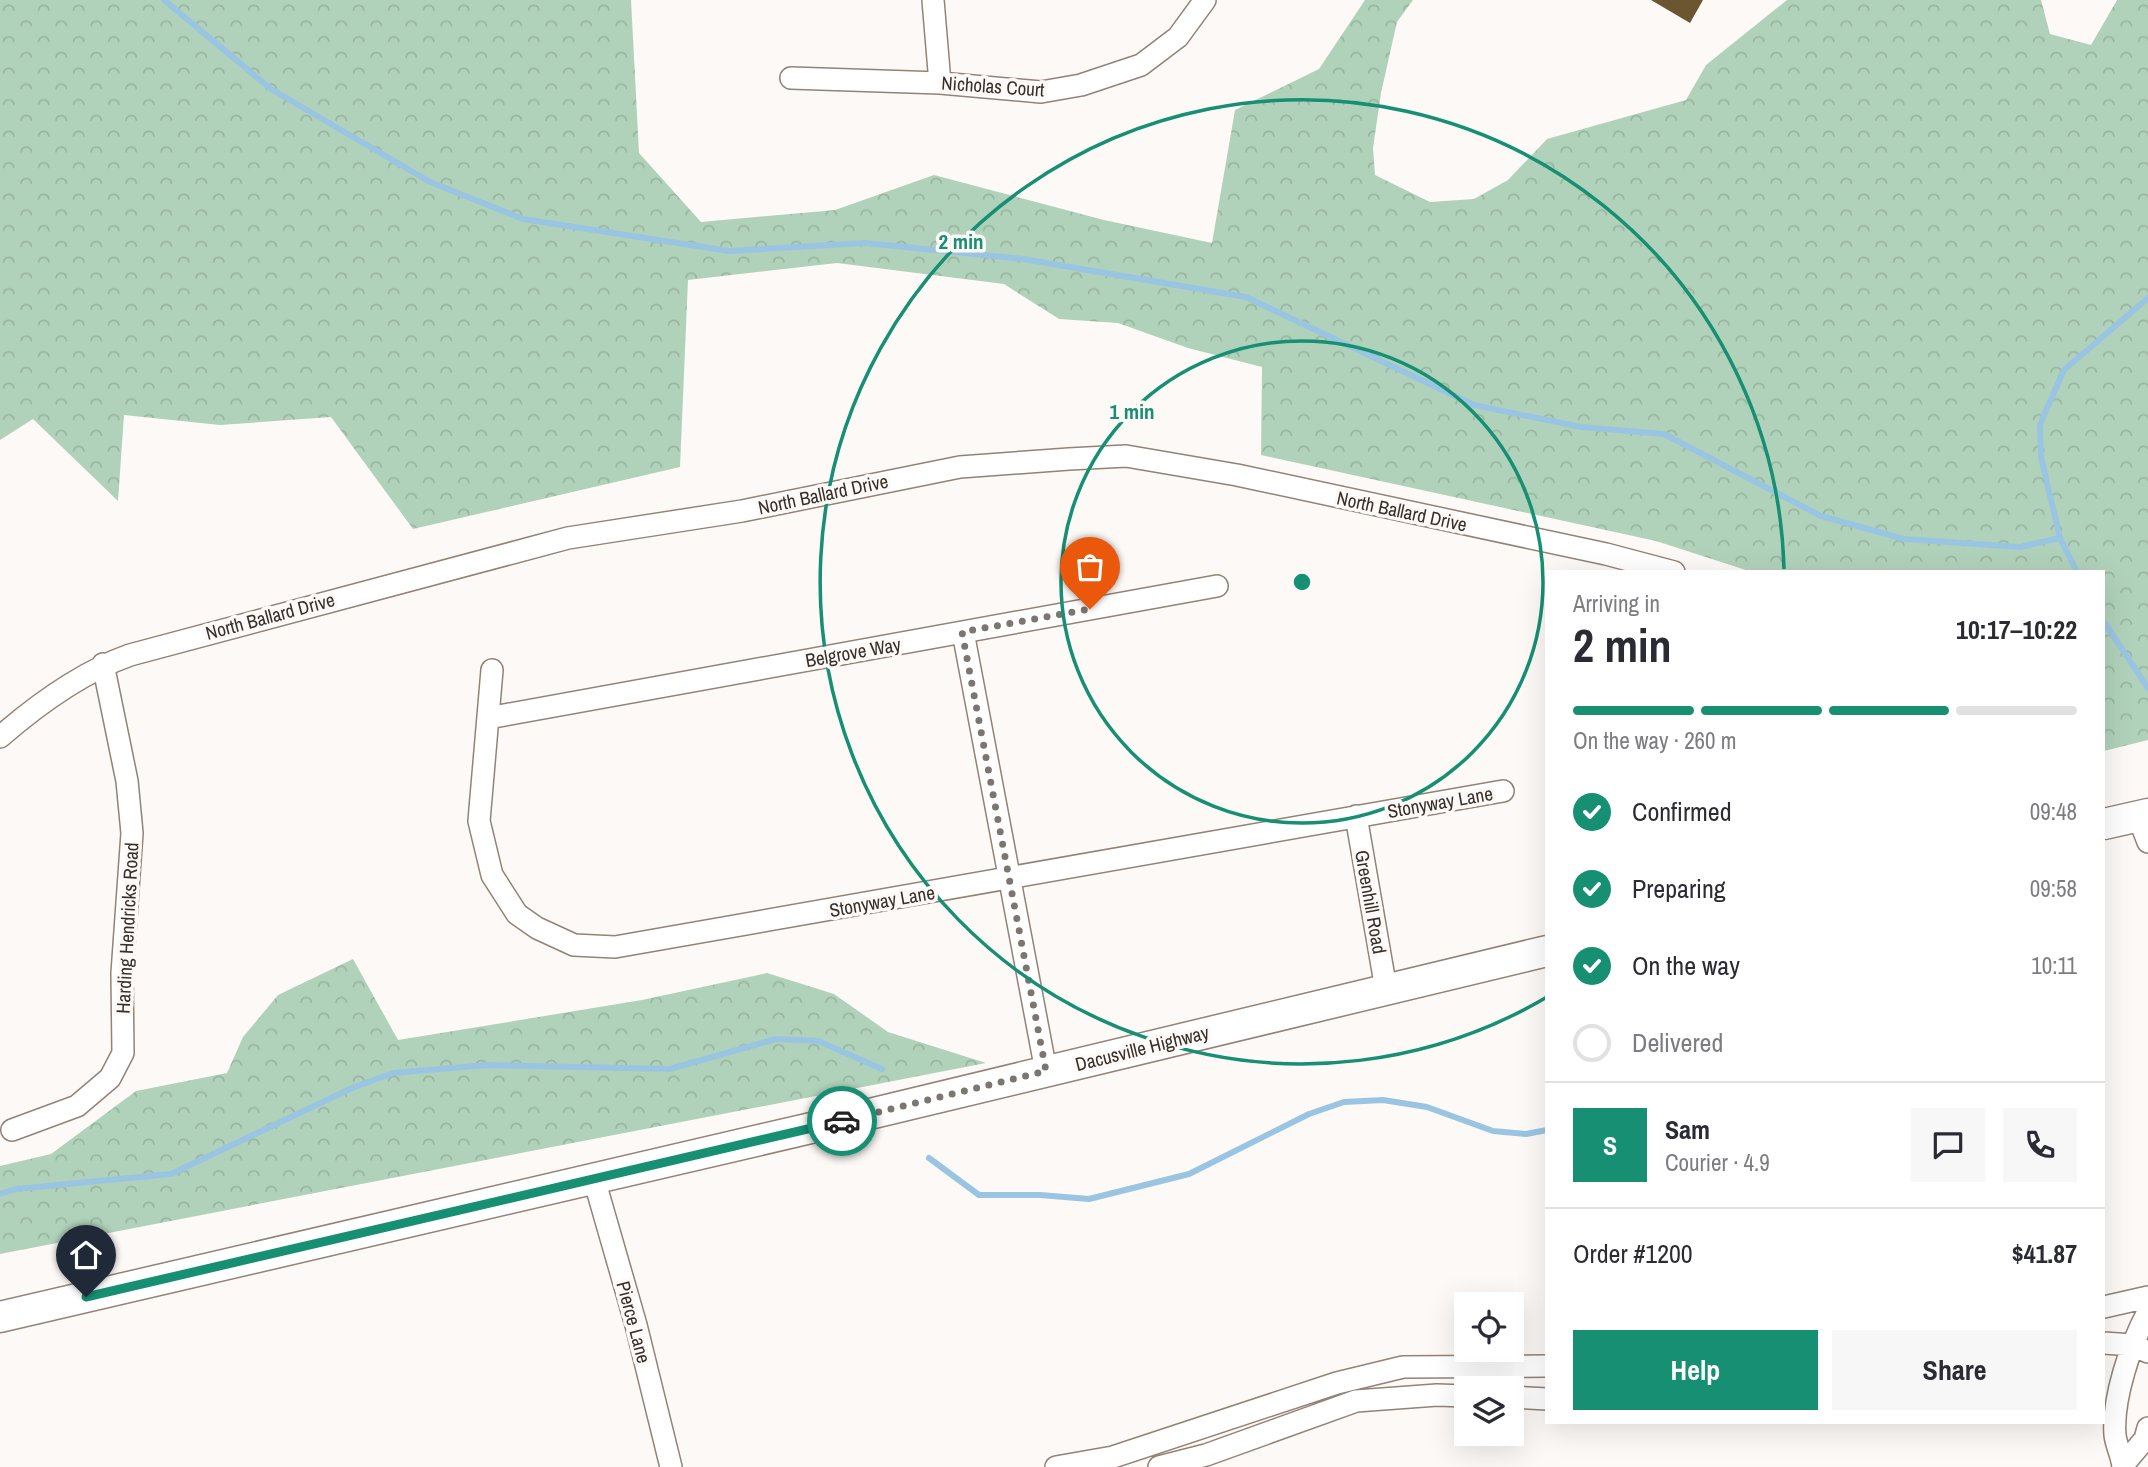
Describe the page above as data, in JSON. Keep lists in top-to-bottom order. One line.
{"streets":{"main road":["Dacusville Highway"],"street":["Nicholas Court","North Ballard Drive","Belgrove Way","Stonyway Lane","Greenhill Road","Harding Hendricks Road","Pierce Lane"]},"crossings":[["North Ballard Drive","Harding Hendricks Road"],["Belgrove Way","Stonyway Lane"],["Stonyway Lane","Greenhill Road"],["Greenhill Road","Dacusville Highway"],["Dacusville Highway","Pierce Lane"]],"page":{"heading":["2 min","Arriving in","10:17–10:22"],"panel":["Sam","Courier · 4.9","Order #1200","$41.87"],"bar":"On the way · 260 m","list":[["Confirmed","09:48"],["Preparing","09:58"],["On the way","10:11"],"Delivered"],"round":"S","buttons":["Help","Share"]},"rings":["2 min","1 min"]}
